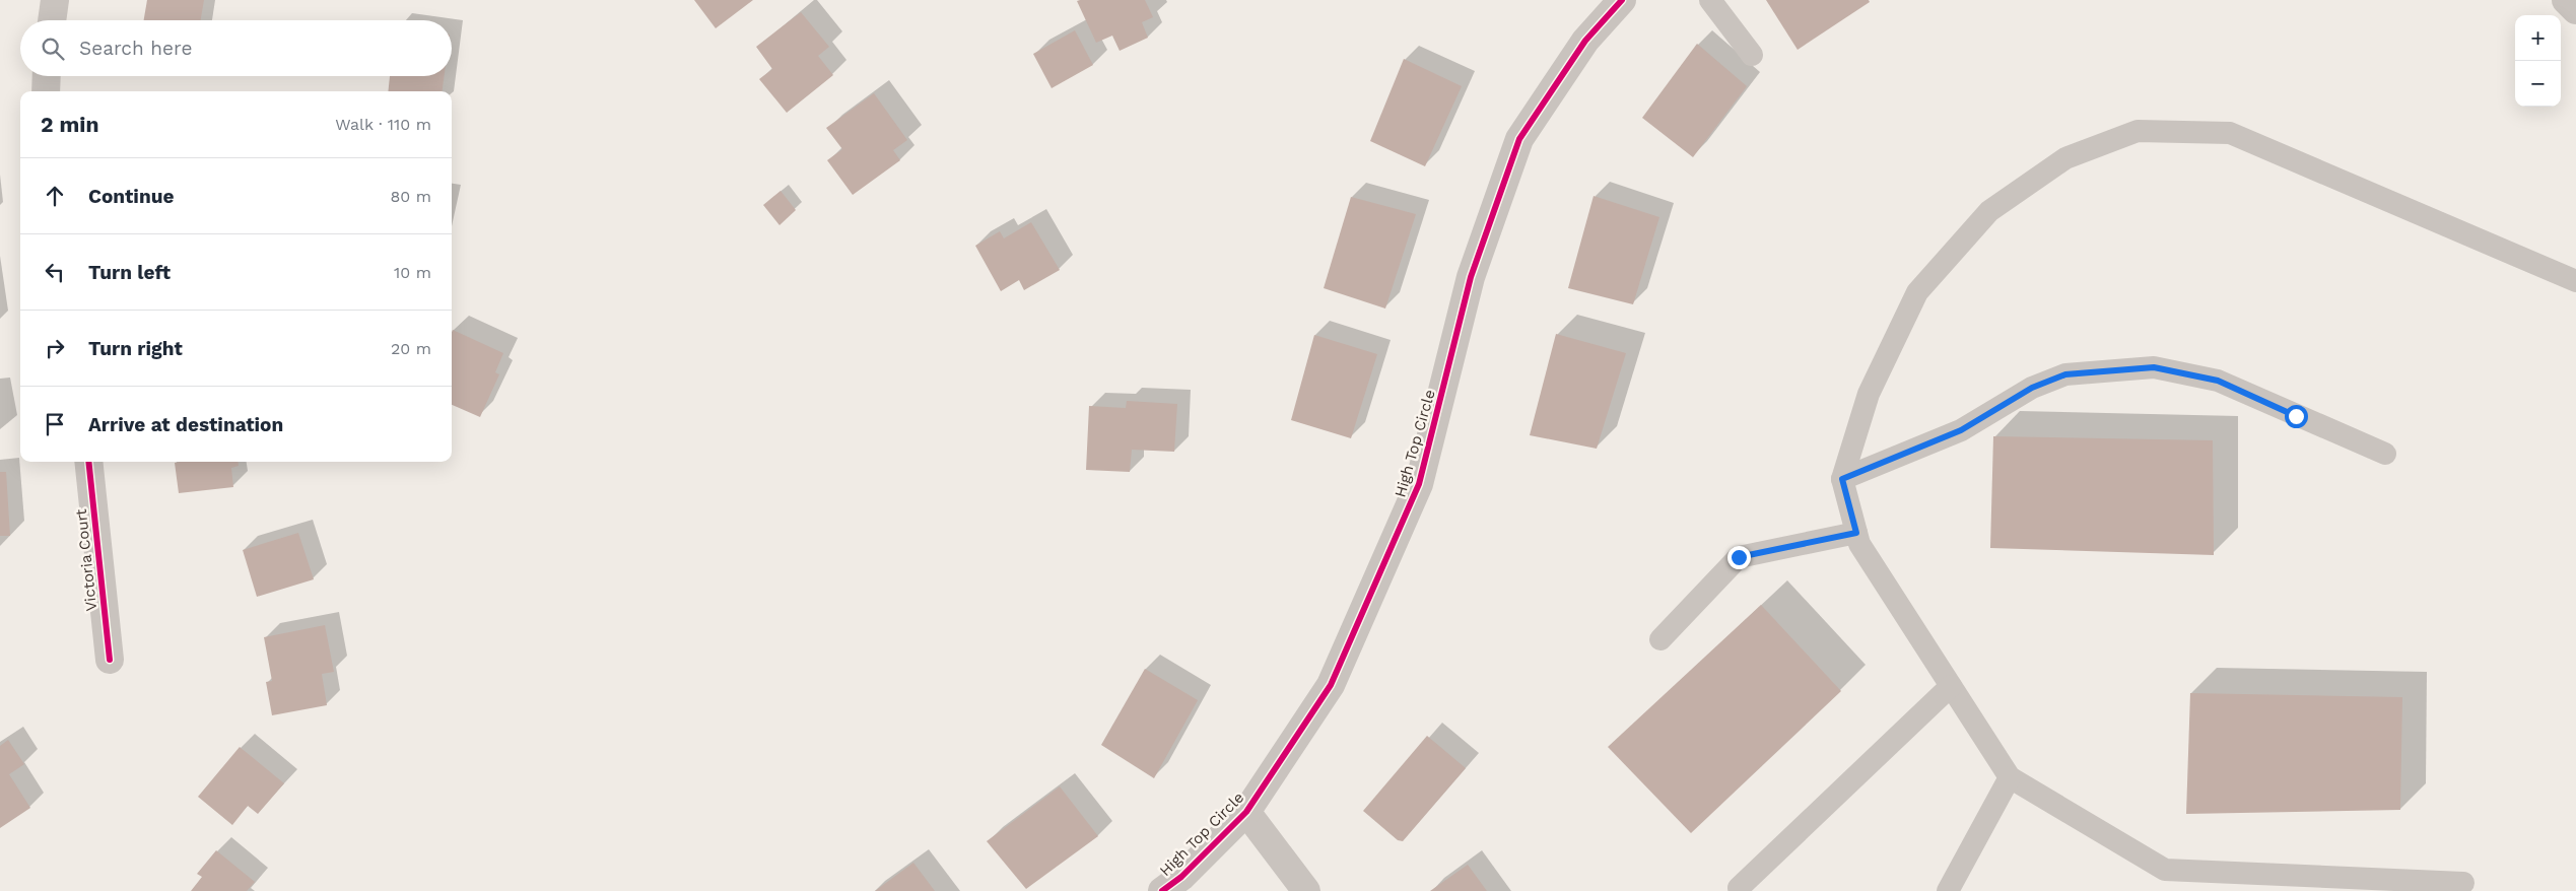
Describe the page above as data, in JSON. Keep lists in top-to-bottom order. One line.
{"streets":{"street":["High Top Circle","Victoria Court"]},"page":{"map_buttons":["+","−"],"search":"Search here","heading":["2 min","Walk · 110 m"],"list":[["Continue","80 m"],["Turn left","10 m"],["Turn right","20 m"],"Arrive at destination"]}}
